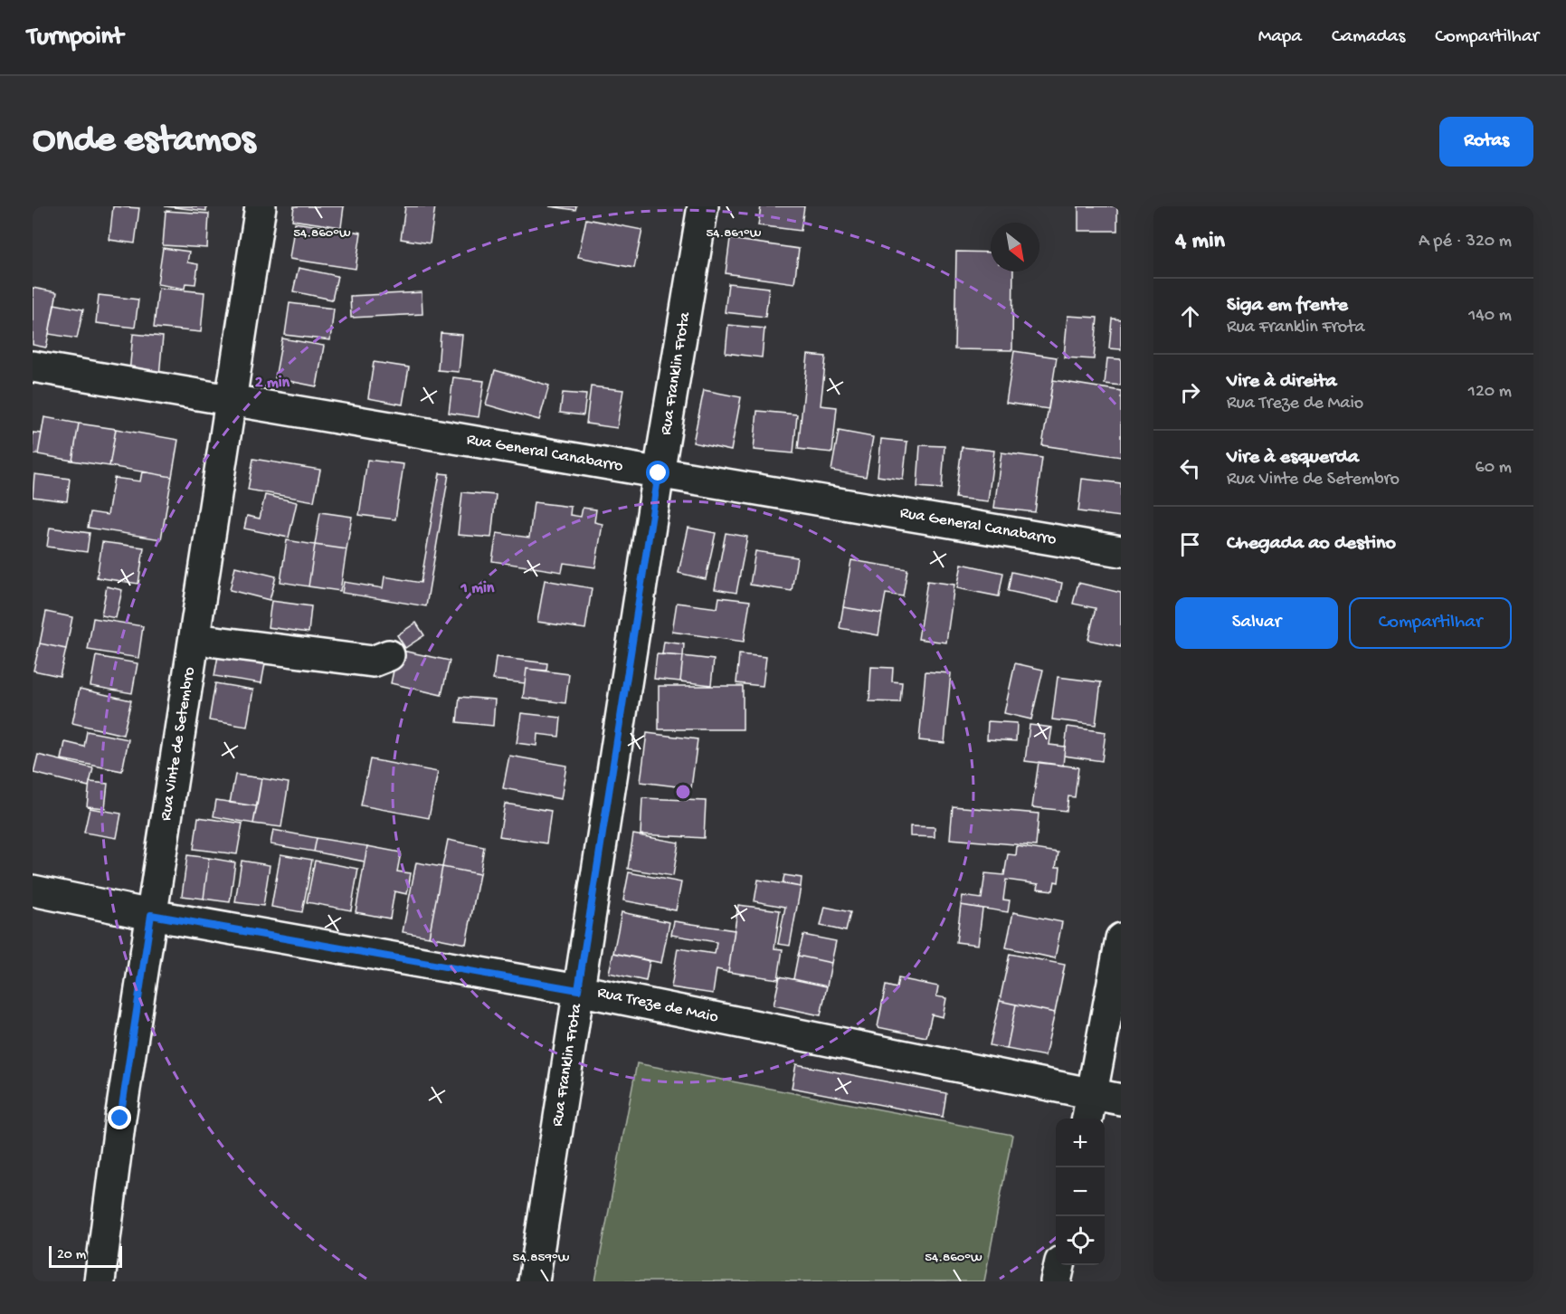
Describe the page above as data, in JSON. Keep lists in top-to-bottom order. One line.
{"streets":{"street":["Rua Franklin Frota","Rua General Canabarro","Rua Vinte de Setembro","Rua Treze de Maio"]},"crossings":[["Rua Franklin Frota","Rua General Canabarro"],["Rua Franklin Frota","Rua Treze de Maio"],["Rua General Canabarro","Rua Vinte de Setembro"],["Rua Vinte de Setembro","Rua Treze de Maio"]],"scale_bar":"20 m","north":"bottom right","page":{"header":"Turnpoint","nav":["Mapa","Camadas","Compartilhar"],"buttons":["Rotas",["Salvar","Compartilhar"]],"title":"Onde estamos","heading":["4 min","A pé · 320 m"],"list":[["Siga em frente","Rua Franklin Frota","140 m"],["Vire à direita","Rua Treze de Maio","120 m"],["Vire à esquerda","Rua Vinte de Setembro","60 m"],"Chegada ao destino"],"map_buttons":["+","−"],"scale":"20 m"},"coordinates":["54.860°W","54.861°W","54.859°W"],"rings":["2 min","1 min"]}
